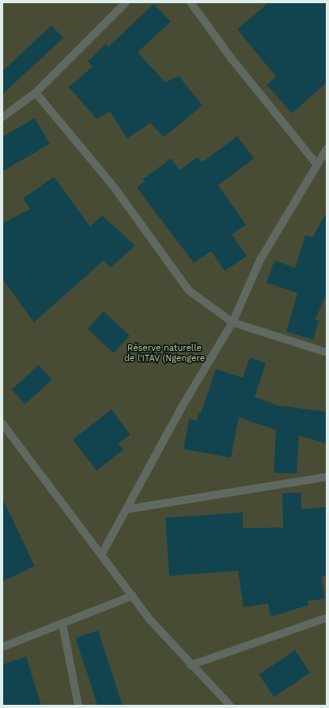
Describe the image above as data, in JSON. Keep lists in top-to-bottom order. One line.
{"parks":["Réserve naturelle de l'ITAV (Ngengere"]}
